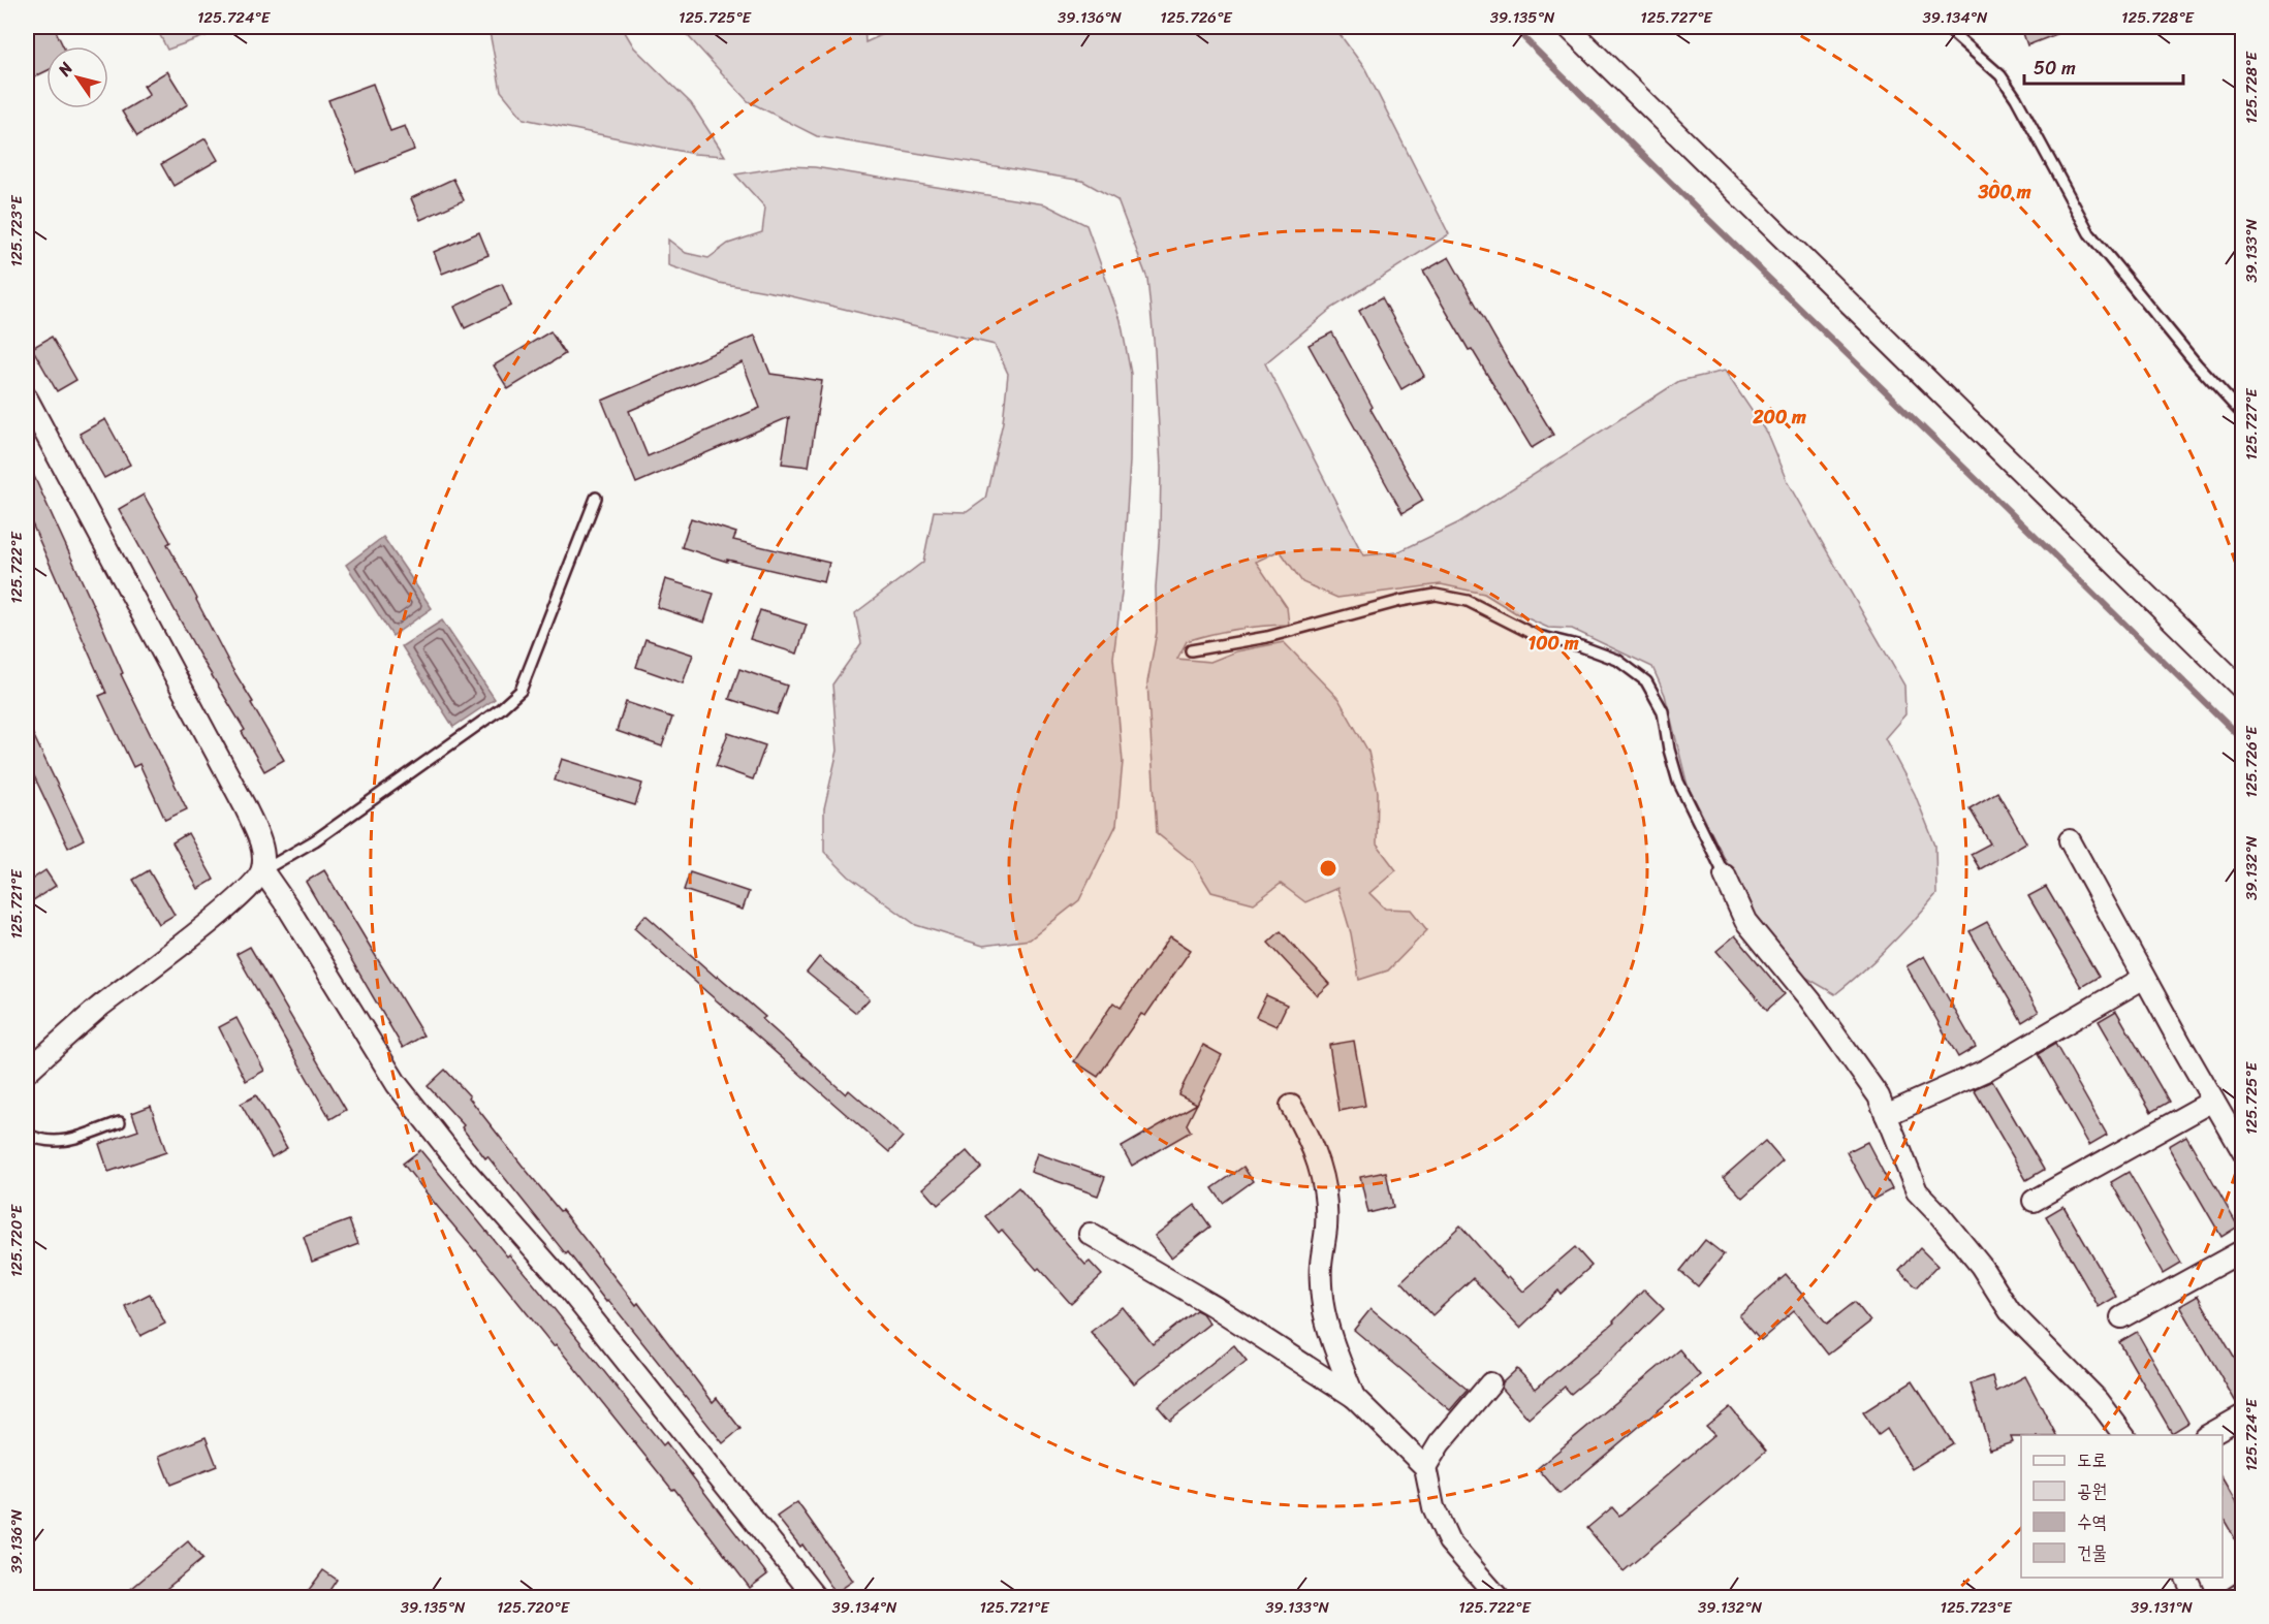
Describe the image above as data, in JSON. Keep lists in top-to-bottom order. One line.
{"legend":["도로","공원","수역","건물"],"scale_bar":"50 m","north":"top left","coordinates":["125.724°E","125.725°E","39.136°N","125.726°E","39.135°N","125.727°E","39.134°N","125.728°E","125.723°E","39.133°N","125.722°E","39.132°N","125.721°E","125.720°E","39.131°N"],"rings":["300 m","200 m","100 m"]}
